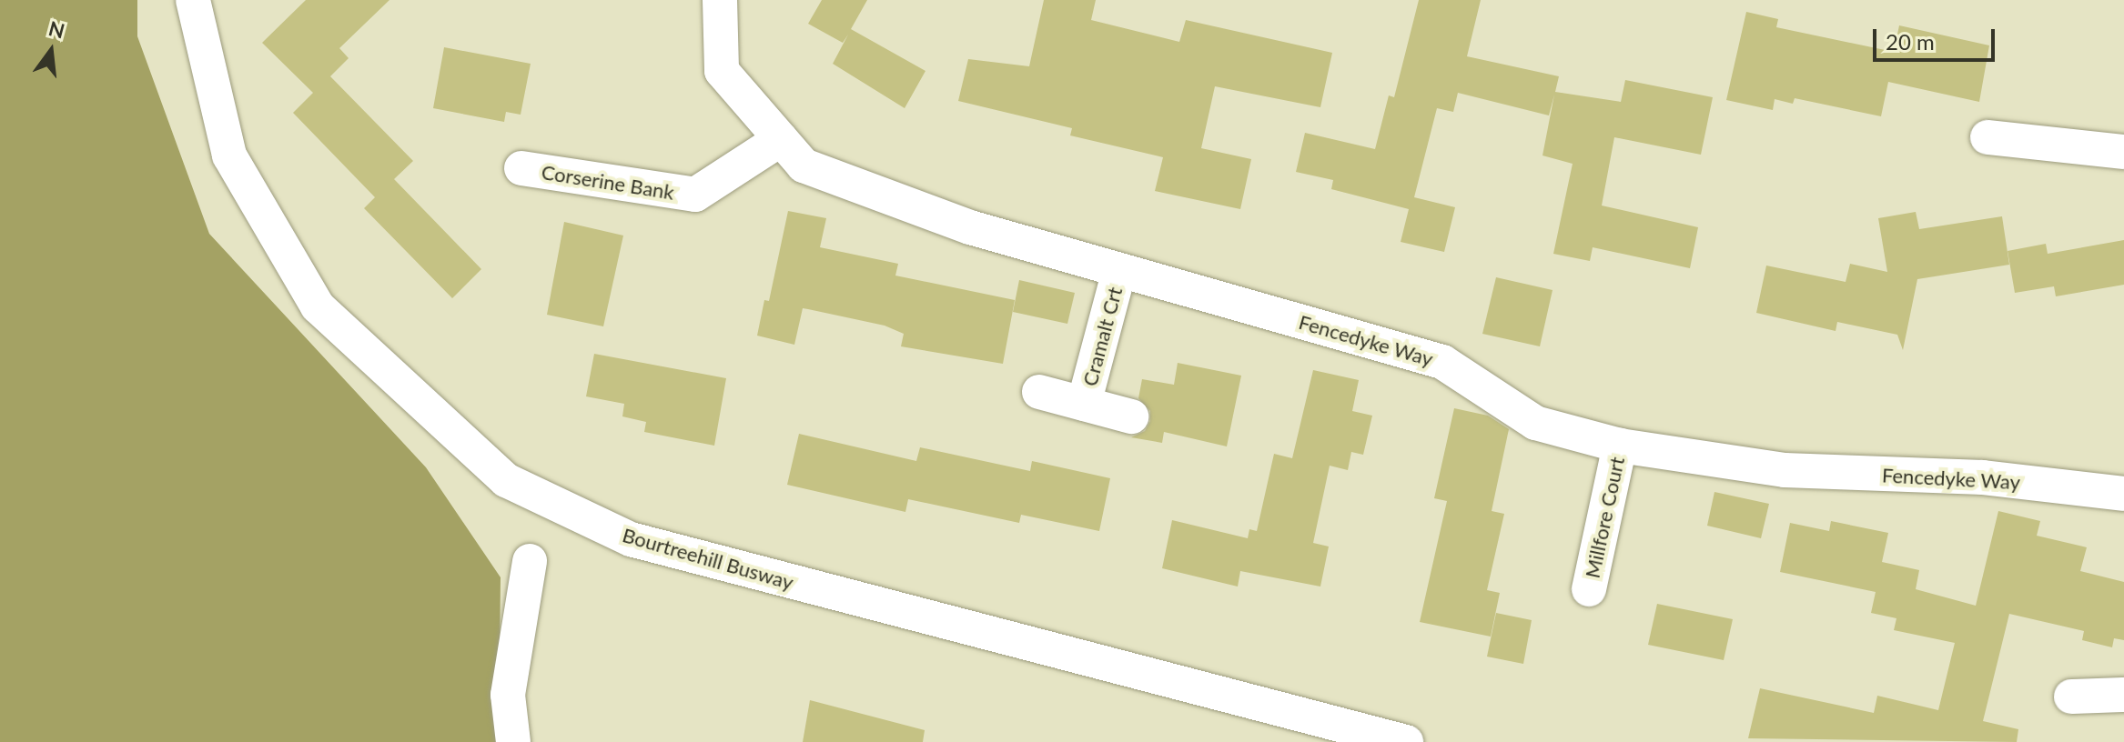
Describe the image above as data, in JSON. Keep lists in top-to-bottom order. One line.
{"streets":{"street":["Corserine Bank","Cramalt Crt","Fencedyke Way","Millfore Court","Bourtreehill Busway"]},"crossings":[["Corserine Bank","Fencedyke Way"],["Cramalt Crt","Fencedyke Way"],["Fencedyke Way","Millfore Court"]],"scale_bar":"20 m","north":"top"}
